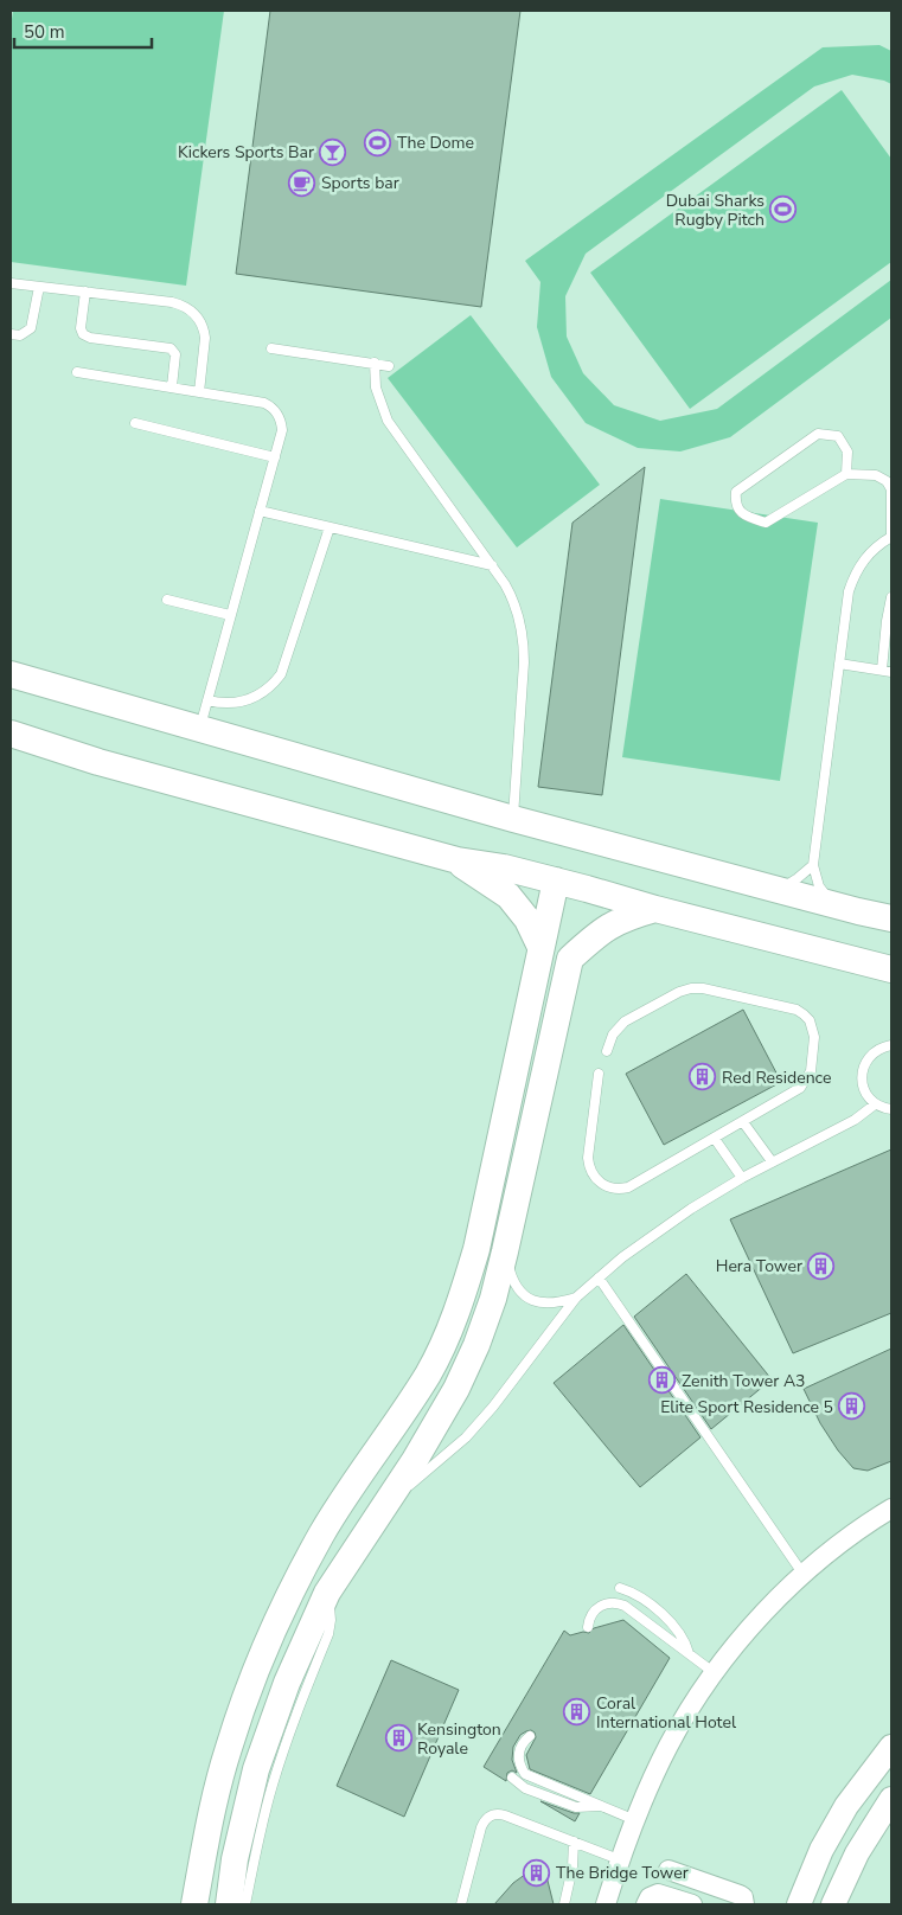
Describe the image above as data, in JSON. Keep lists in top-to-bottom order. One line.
{"places":{"sports":["The Dome","Dubai Sharks Rugby Pitch"],"bar":["Kickers Sports Bar"],"cafe":["Sports bar"],"building":["Red Residence","Hera Tower","Zenith Tower A3","Elite Sport Residence 5","Coral International Hotel","Kensington Royale","The Bridge Tower"]},"scale_bar":"50 m"}
